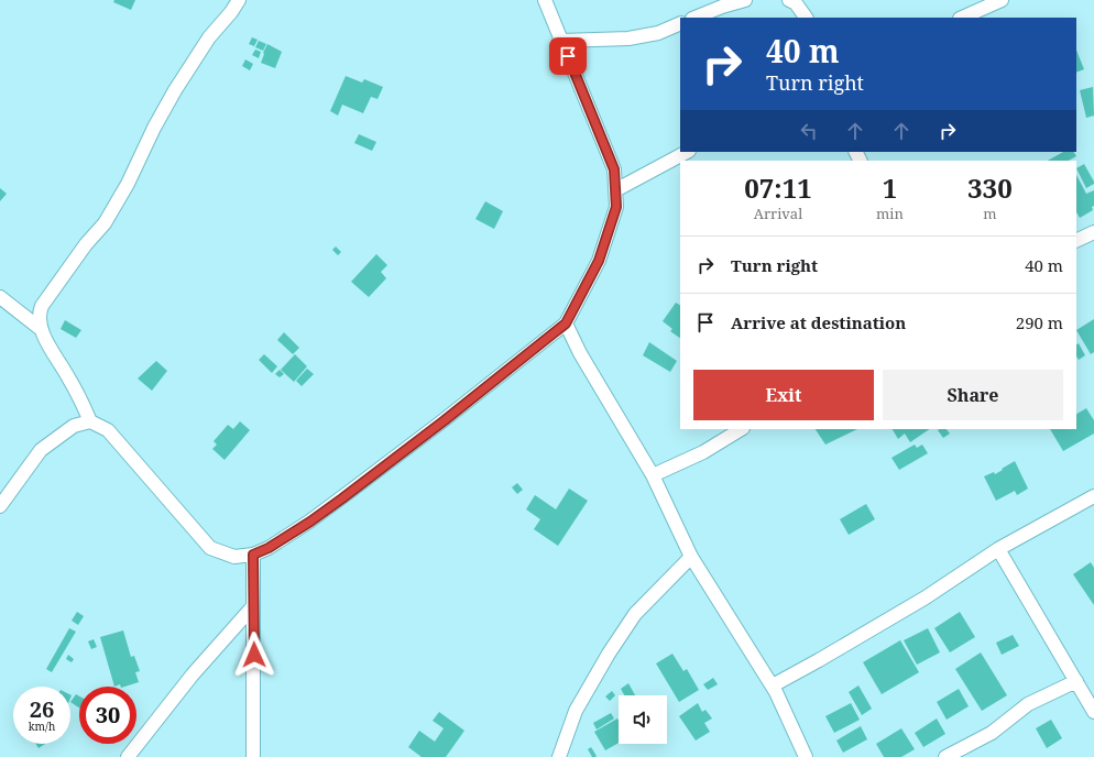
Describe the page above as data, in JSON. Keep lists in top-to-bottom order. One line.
{"page":{"turn":["40 m","Turn right"],"eta":["07:11","Arrival","1","min","330","m"],"list":[{"name":"Turn right","value":"40 m"},{"name":"Arrive at destination","value":"290 m"}],"buttons":["Exit","Share"],"speed":"26 km/h","limit":"30"}}
